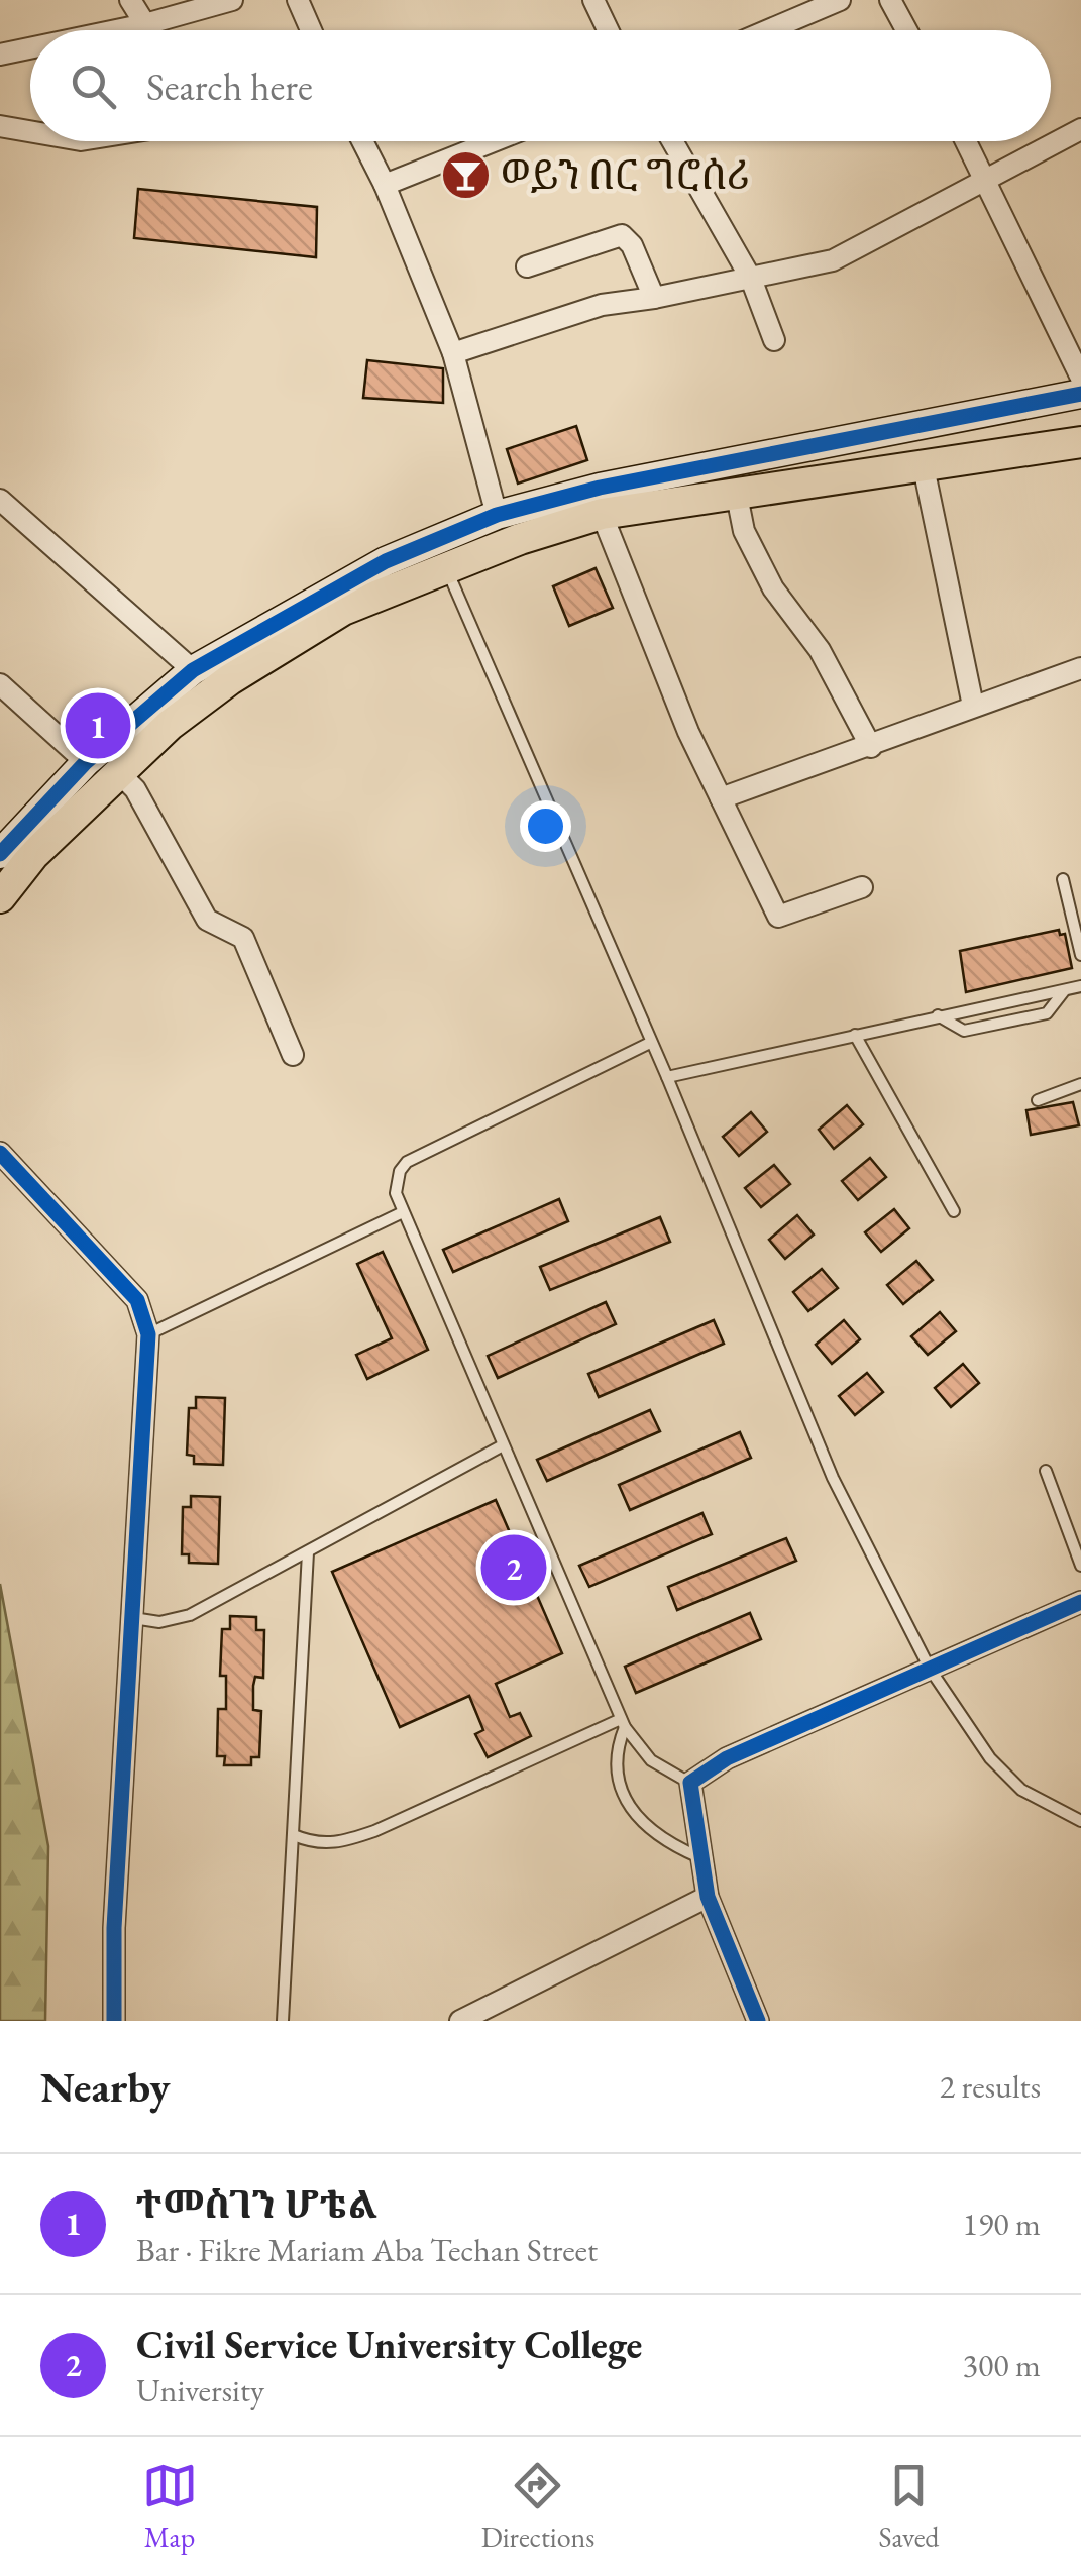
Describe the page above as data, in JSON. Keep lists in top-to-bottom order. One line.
{"places":{"bar":["ወይን በር ግሮሰሪ"]},"page":{"search":"Search here","pins":["1","2"],"heading":["Nearby","2 results"],"list":[{"mark":"1","name":"ተመስገን ሆቴል","note":"Bar · Fikre Mariam Aba Techan Street","value":"190 m"},{"mark":"2","name":"Civil Service University College","note":"University","value":"300 m"}],"nav":["Map","Directions","Saved"]}}
